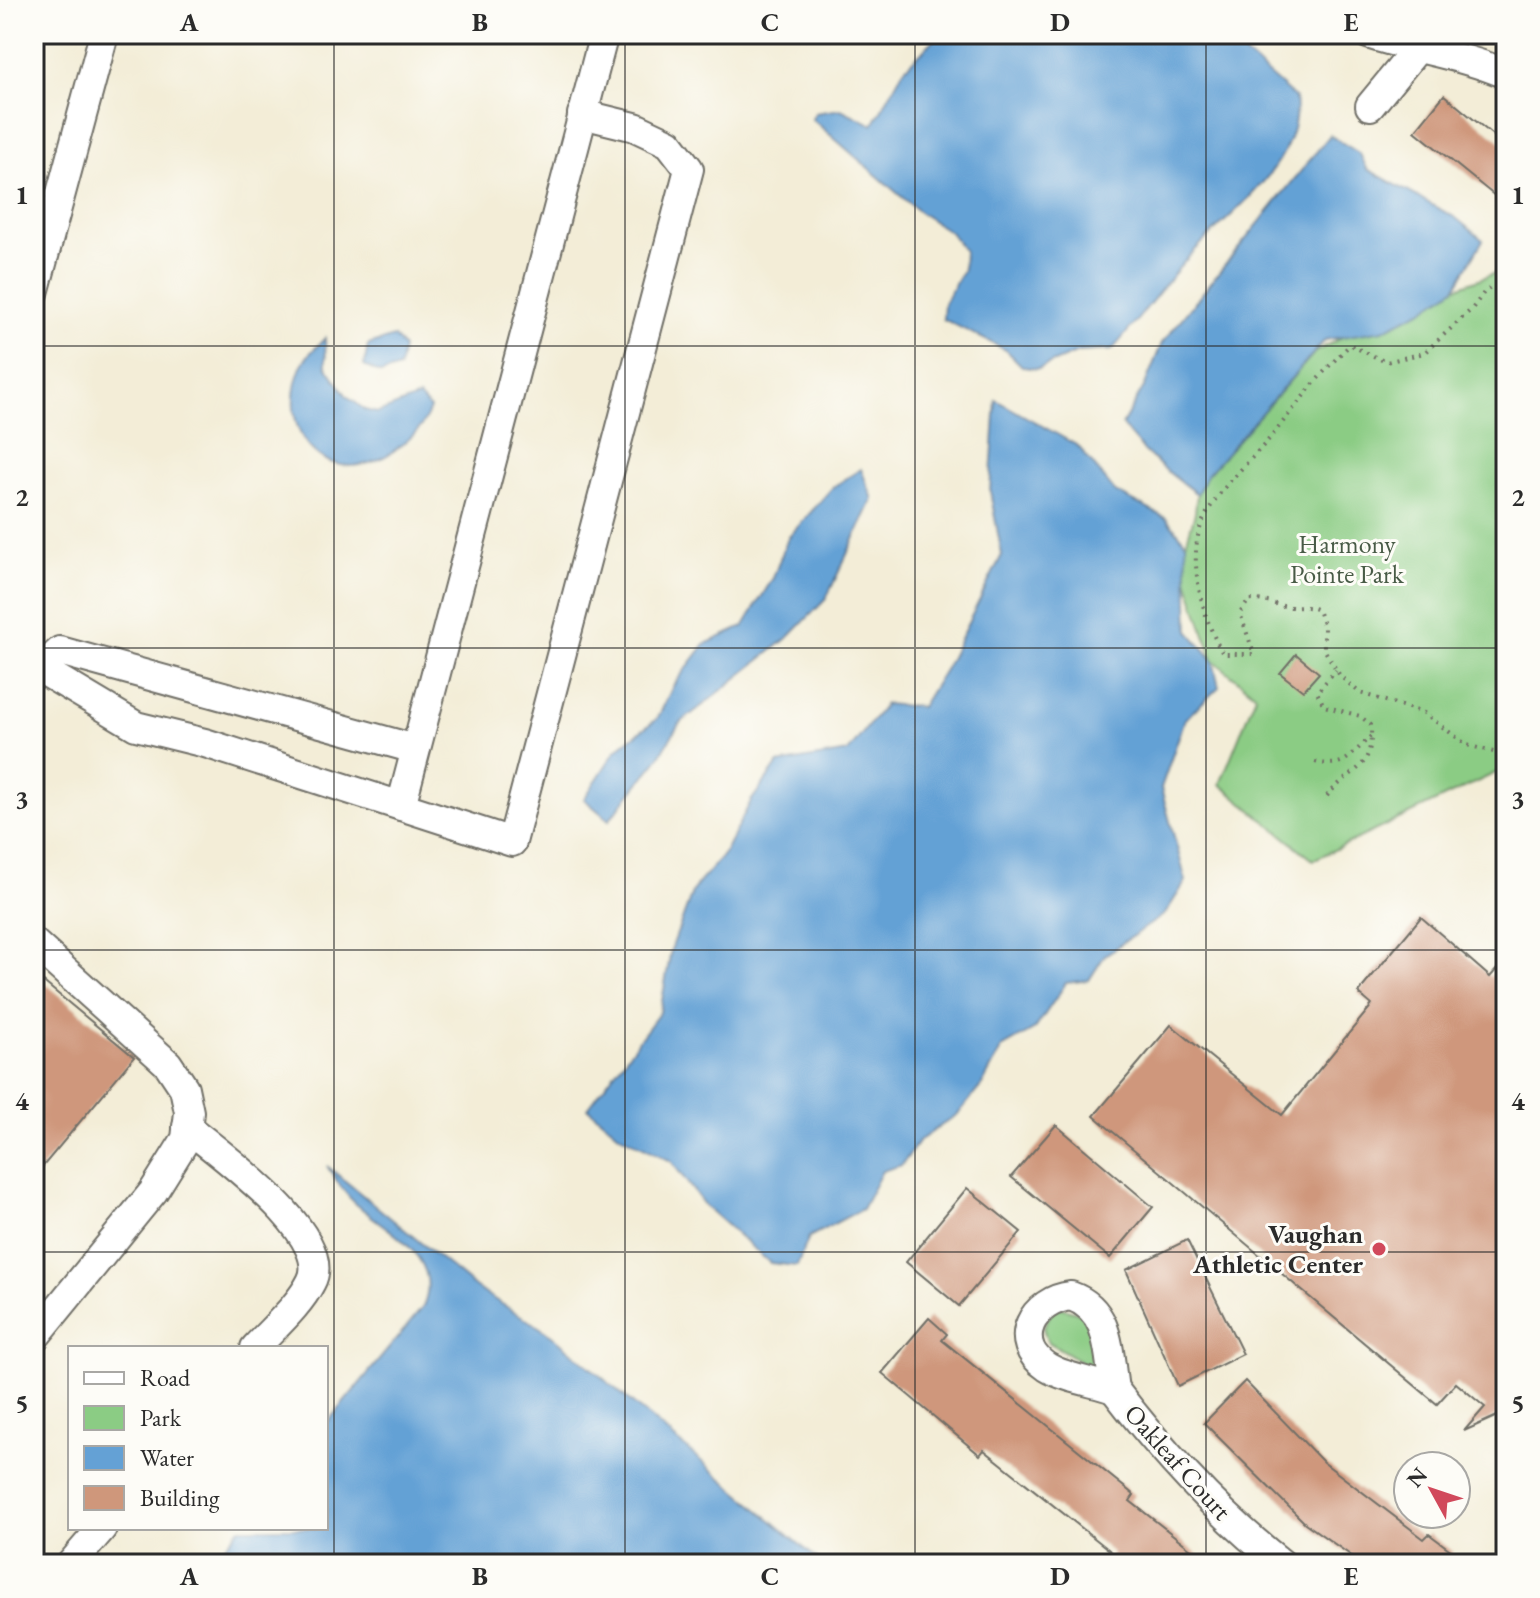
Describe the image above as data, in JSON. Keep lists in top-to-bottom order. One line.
{"streets":{"street":["Oakleaf Court"]},"parks":["Harmony Pointe Park"],"places":["Vaughan Athletic Center"],"legend":["Road","Park","Water","Building"],"north":"top left","grid":{"columns":["A","B","C","D","E"],"rows":["1","2","3","4","5"]}}
